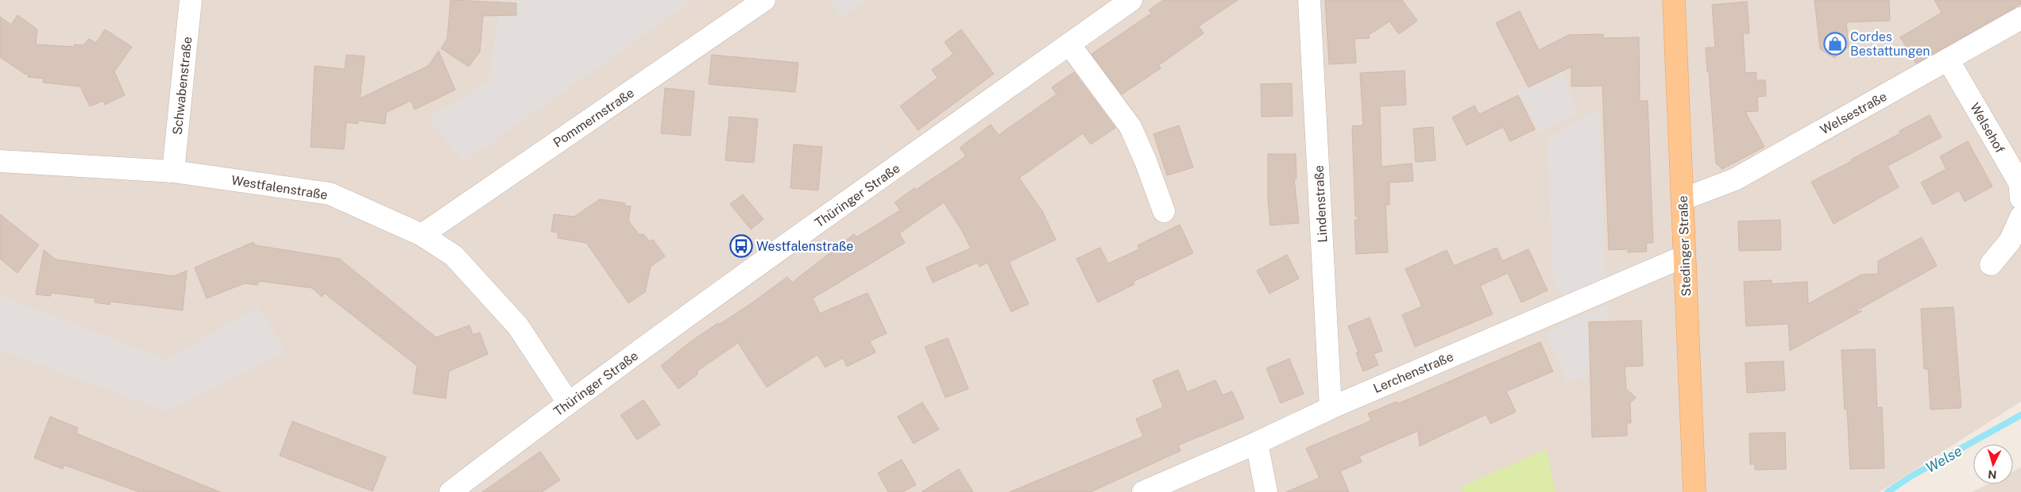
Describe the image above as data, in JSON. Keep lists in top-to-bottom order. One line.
{"streets":{"main road":["Stedinger Straße"],"street":["Schwabenstraße","Welsestraße","Pommernstraße","Welsehof","Westfalenstraße","Thüringer Straße","Lindenstraße","Lerchenstraße"]},"crossings":[["Schwabenstraße","Westfalenstraße"],["Welsestraße","Welsehof"],["Welsestraße","Stedinger Straße"],["Pommernstraße","Westfalenstraße"],["Westfalenstraße","Thüringer Straße"],["Lindenstraße","Lerchenstraße"],["Stedinger Straße","Lerchenstraße"]],"water":["Welse"],"places":{"shop":["Cordes Bestattungen"],"bus stop":["Westfalenstraße"]},"north":"bottom"}
